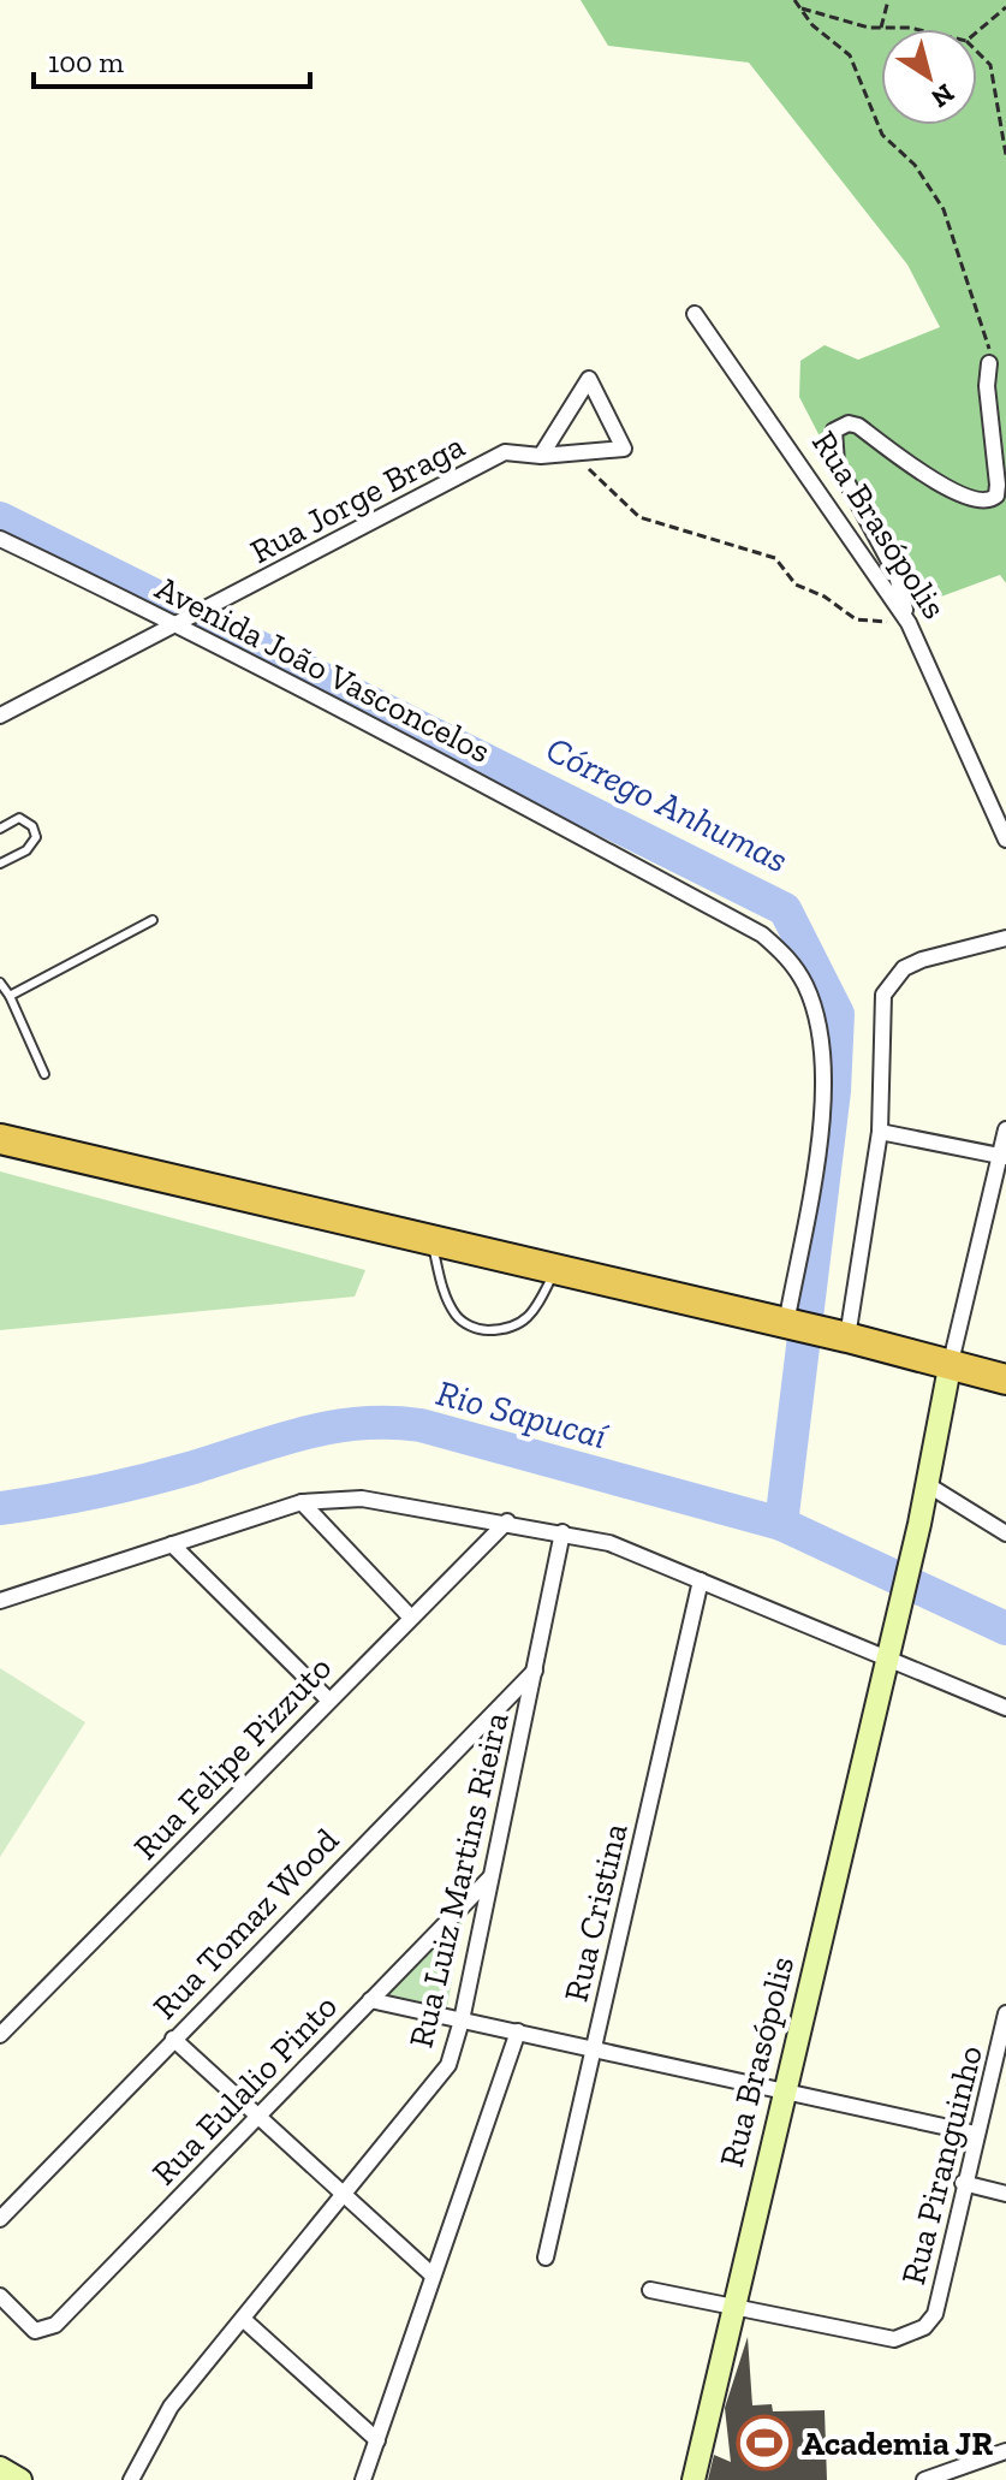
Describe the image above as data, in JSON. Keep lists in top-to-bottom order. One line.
{"streets":{"street":["Rua Jorge Braga","Rua Brasópolis","Avenida João Vasconcelos","Rua Felipe Pizzuto","Rua Luiz Martins Rieira","Rua Cristina","Rua Tomaz Wood","Rua Eulalio Pinto","Rua Piranguinho"]},"crossings":[["Rua Jorge Braga","Avenida João Vasconcelos"],["Rua Brasópolis","Rua Piranguinho"],["Rua Luiz Martins Rieira","Rua Tomaz Wood"],["Rua Luiz Martins Rieira","Rua Eulalio Pinto"]],"water":["Córrego Anhumas","Rio Sapucaí"],"places":{"sports":["Academia JR"]},"scale_bar":"100 m","north":"bottom right"}
